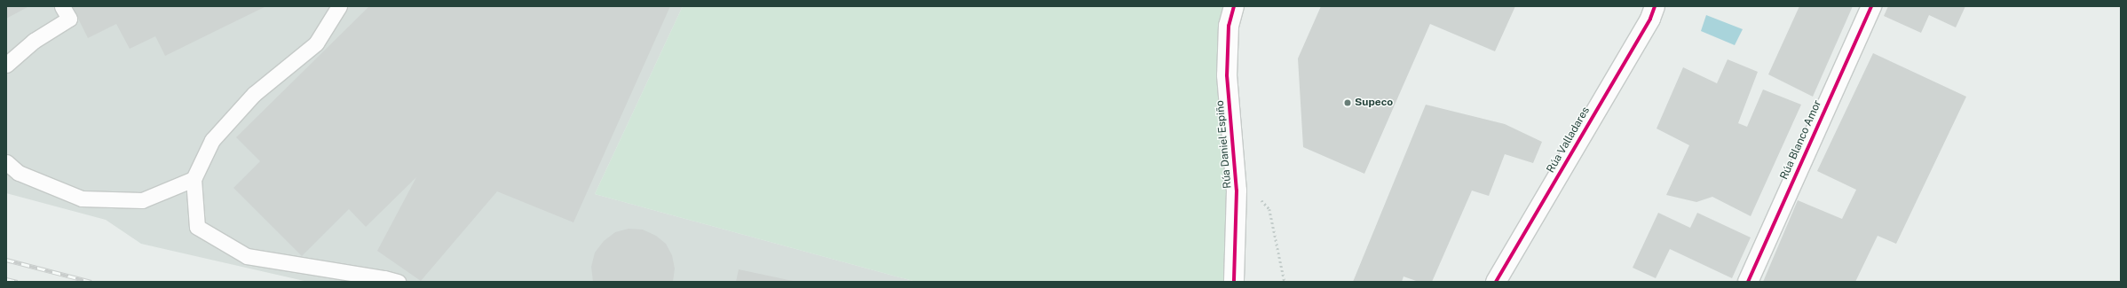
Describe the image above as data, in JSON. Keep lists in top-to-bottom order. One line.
{"streets":{"street":["Rúa Valladares","Rúa Blanco Amor","Rúa Daniel Espiño"]},"places":["Supeco"]}
